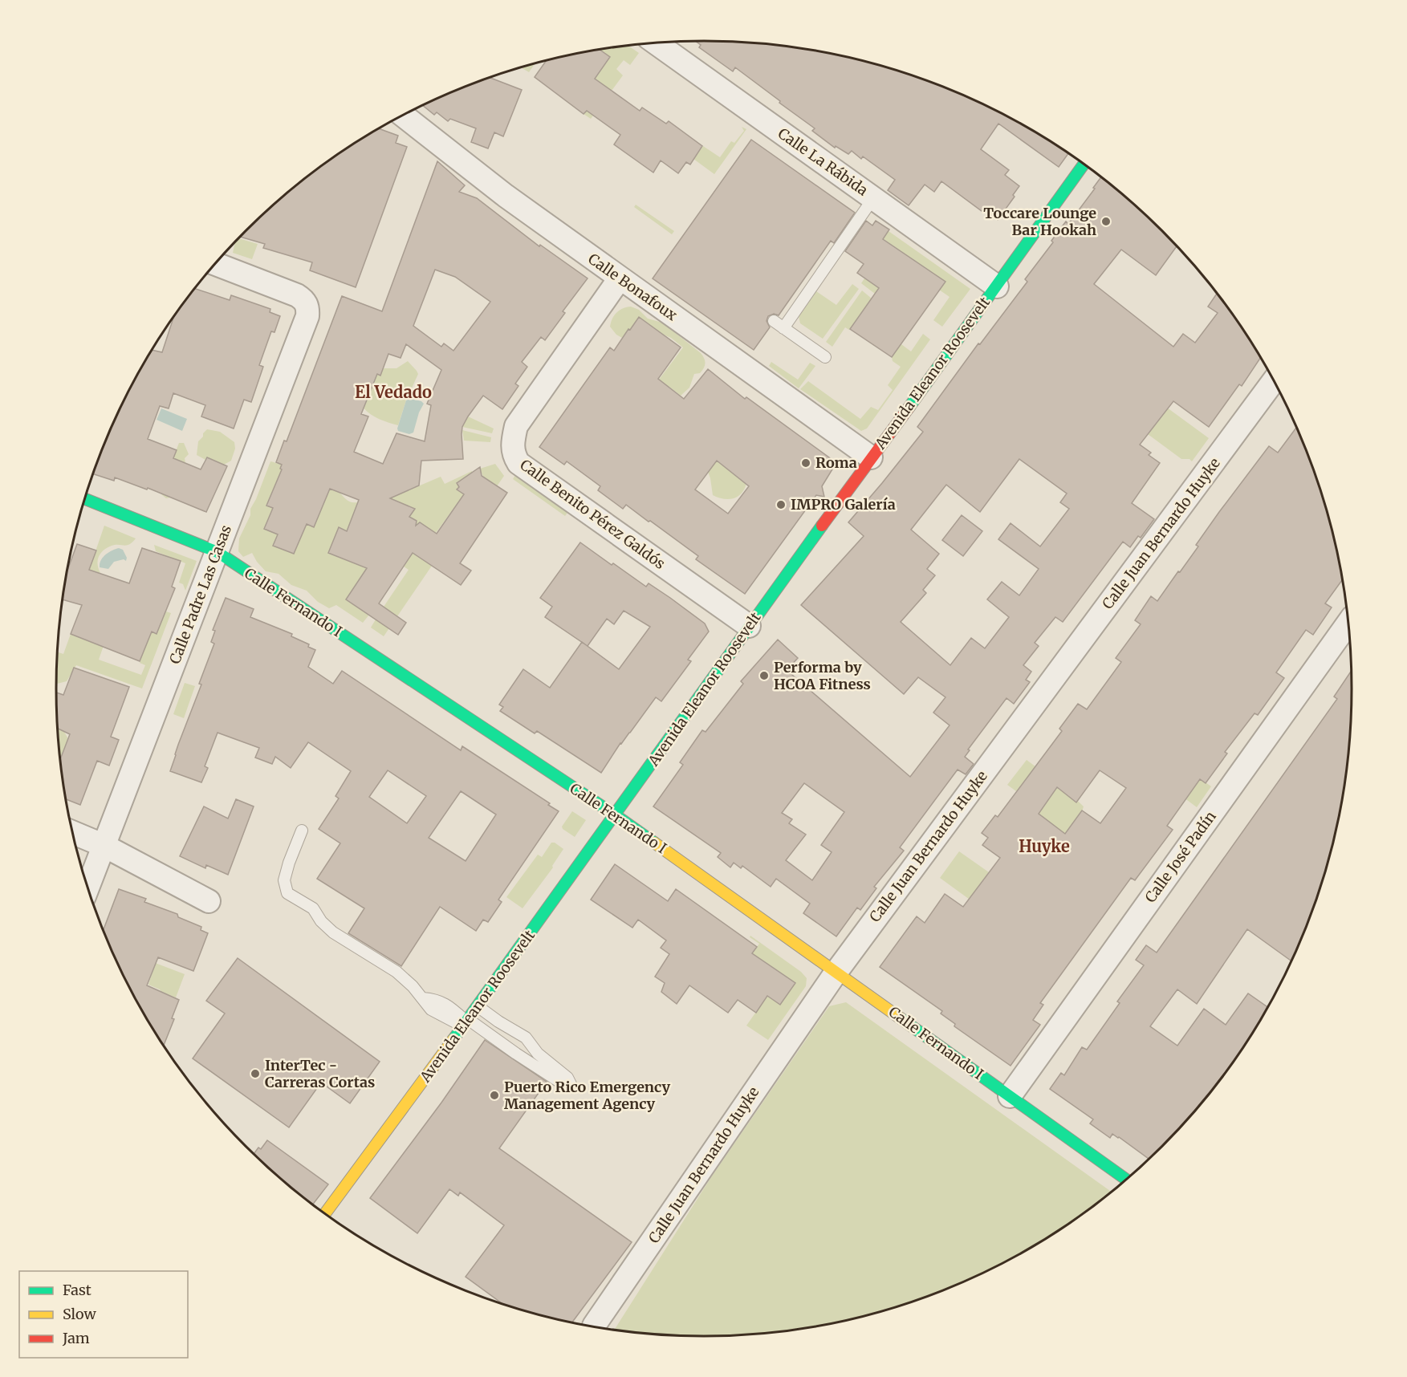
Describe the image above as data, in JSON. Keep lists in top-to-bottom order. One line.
{"streets":{"street":["Calle La Rábida","Calle Bonafoux","Avenida Eleanor Roosevelt","Calle Benito Pérez Galdós","Calle Juan Bernardo Huyke","Calle Padre Las Casas","Calle Fernando I","Calle José Padín"]},"crossings":[["Calle La Rábida","Avenida Eleanor Roosevelt"],["Calle Bonafoux","Avenida Eleanor Roosevelt"],["Calle Bonafoux","Calle Benito Pérez Galdós"],["Avenida Eleanor Roosevelt","Calle Benito Pérez Galdós"],["Avenida Eleanor Roosevelt","Calle Fernando I"],["Calle Juan Bernardo Huyke","Calle Fernando I"],["Calle Padre Las Casas","Calle Fernando I"],["Calle Fernando I","Calle José Padín"]],"districts":["El Vedado","Huyke"],"places":["Toccare Lounge Bar Hookah","Roma","IMPRO Galería","Performa by HCOA Fitness","InterTec - Carreras Cortas","Puerto Rico Emergency Management Agency"],"legend":["Fast","Slow","Jam"]}
